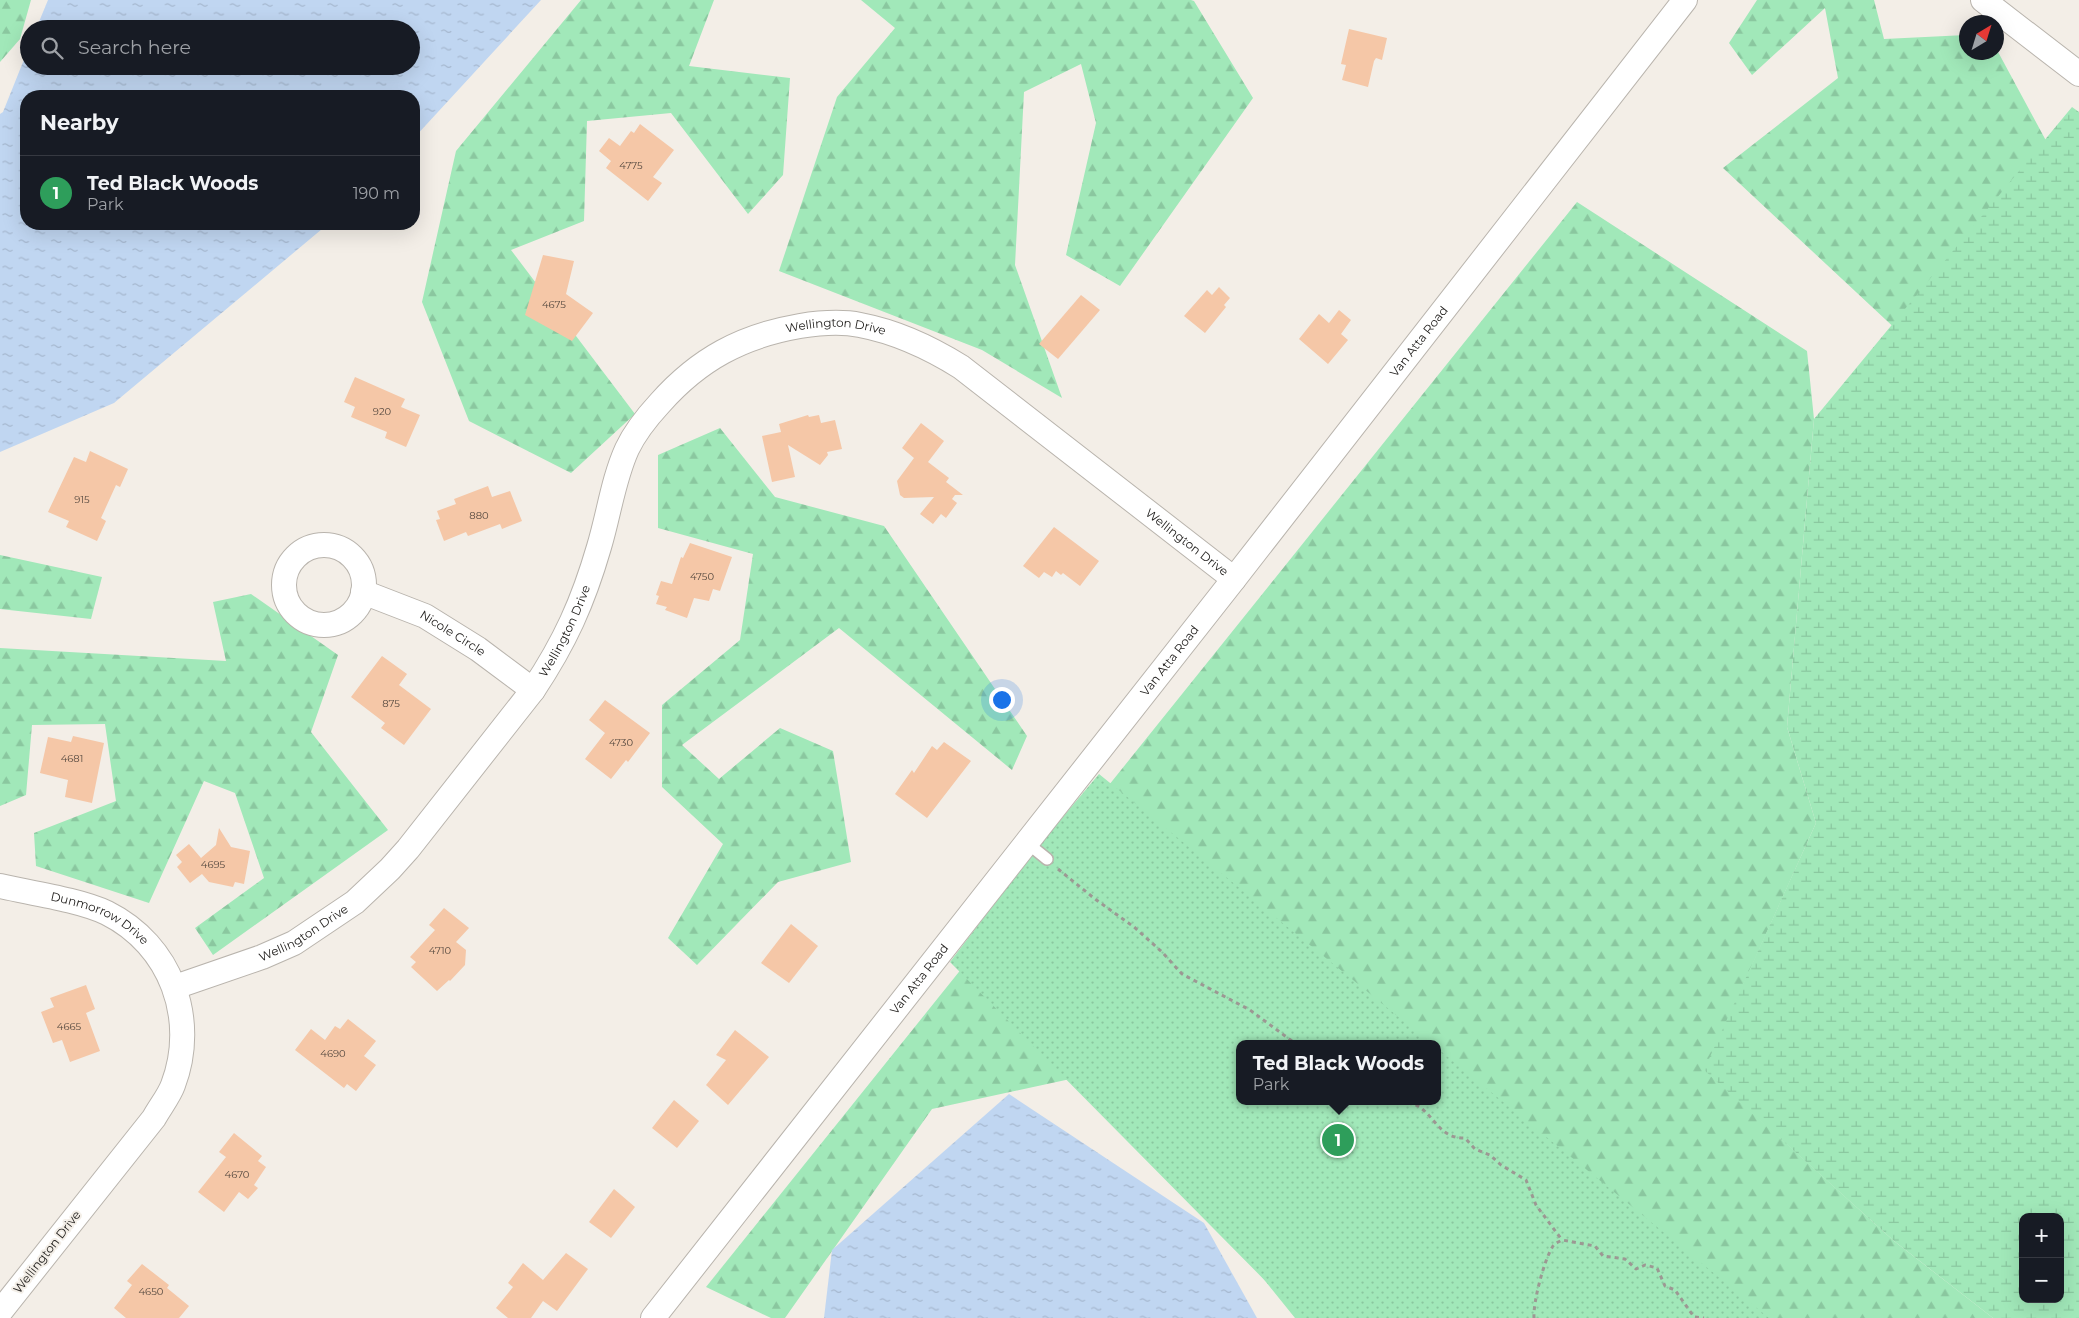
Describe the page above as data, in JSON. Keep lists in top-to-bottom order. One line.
{"streets":{"street":["Wellington Drive","Van Atta Road","Nicole Circle","Dunmorrow Drive"]},"crossings":[["Wellington Drive","Van Atta Road"],["Wellington Drive","Nicole Circle"],["Wellington Drive","Dunmorrow Drive"]],"house_numbers":["4775","4675","920","915","880","4750","875","4730","4681","4695","4710","4665","4690","4670","4650"],"north":"top right","page":{"search":"Search here","heading":"Nearby","list":[{"mark":"1","name":"Ted Black Woods","note":"Park","value":"190 m"}],"popup":["Ted Black Woods","Park"],"pins":"1","map_buttons":["+","−"]}}
